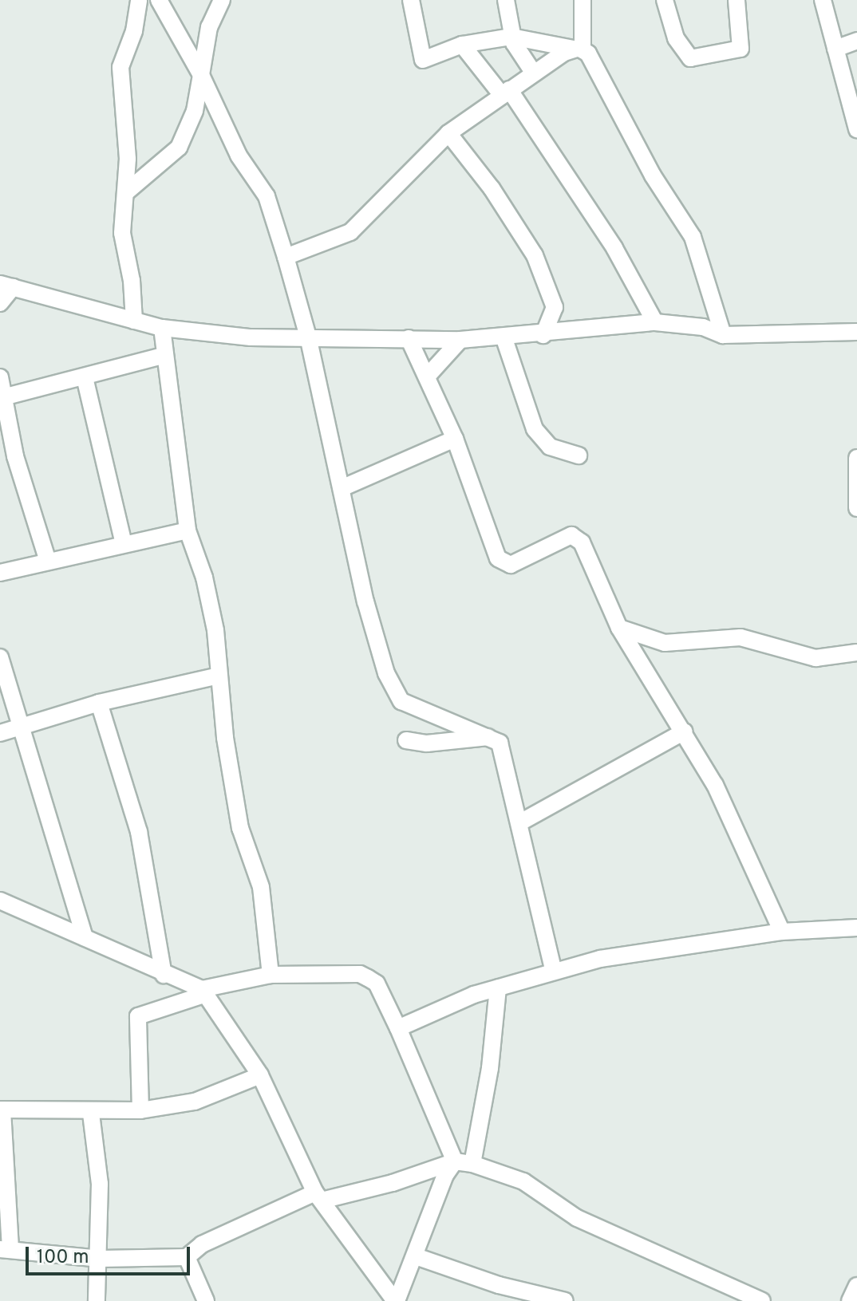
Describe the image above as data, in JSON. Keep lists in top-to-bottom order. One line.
{"scale_bar":"100 m"}
